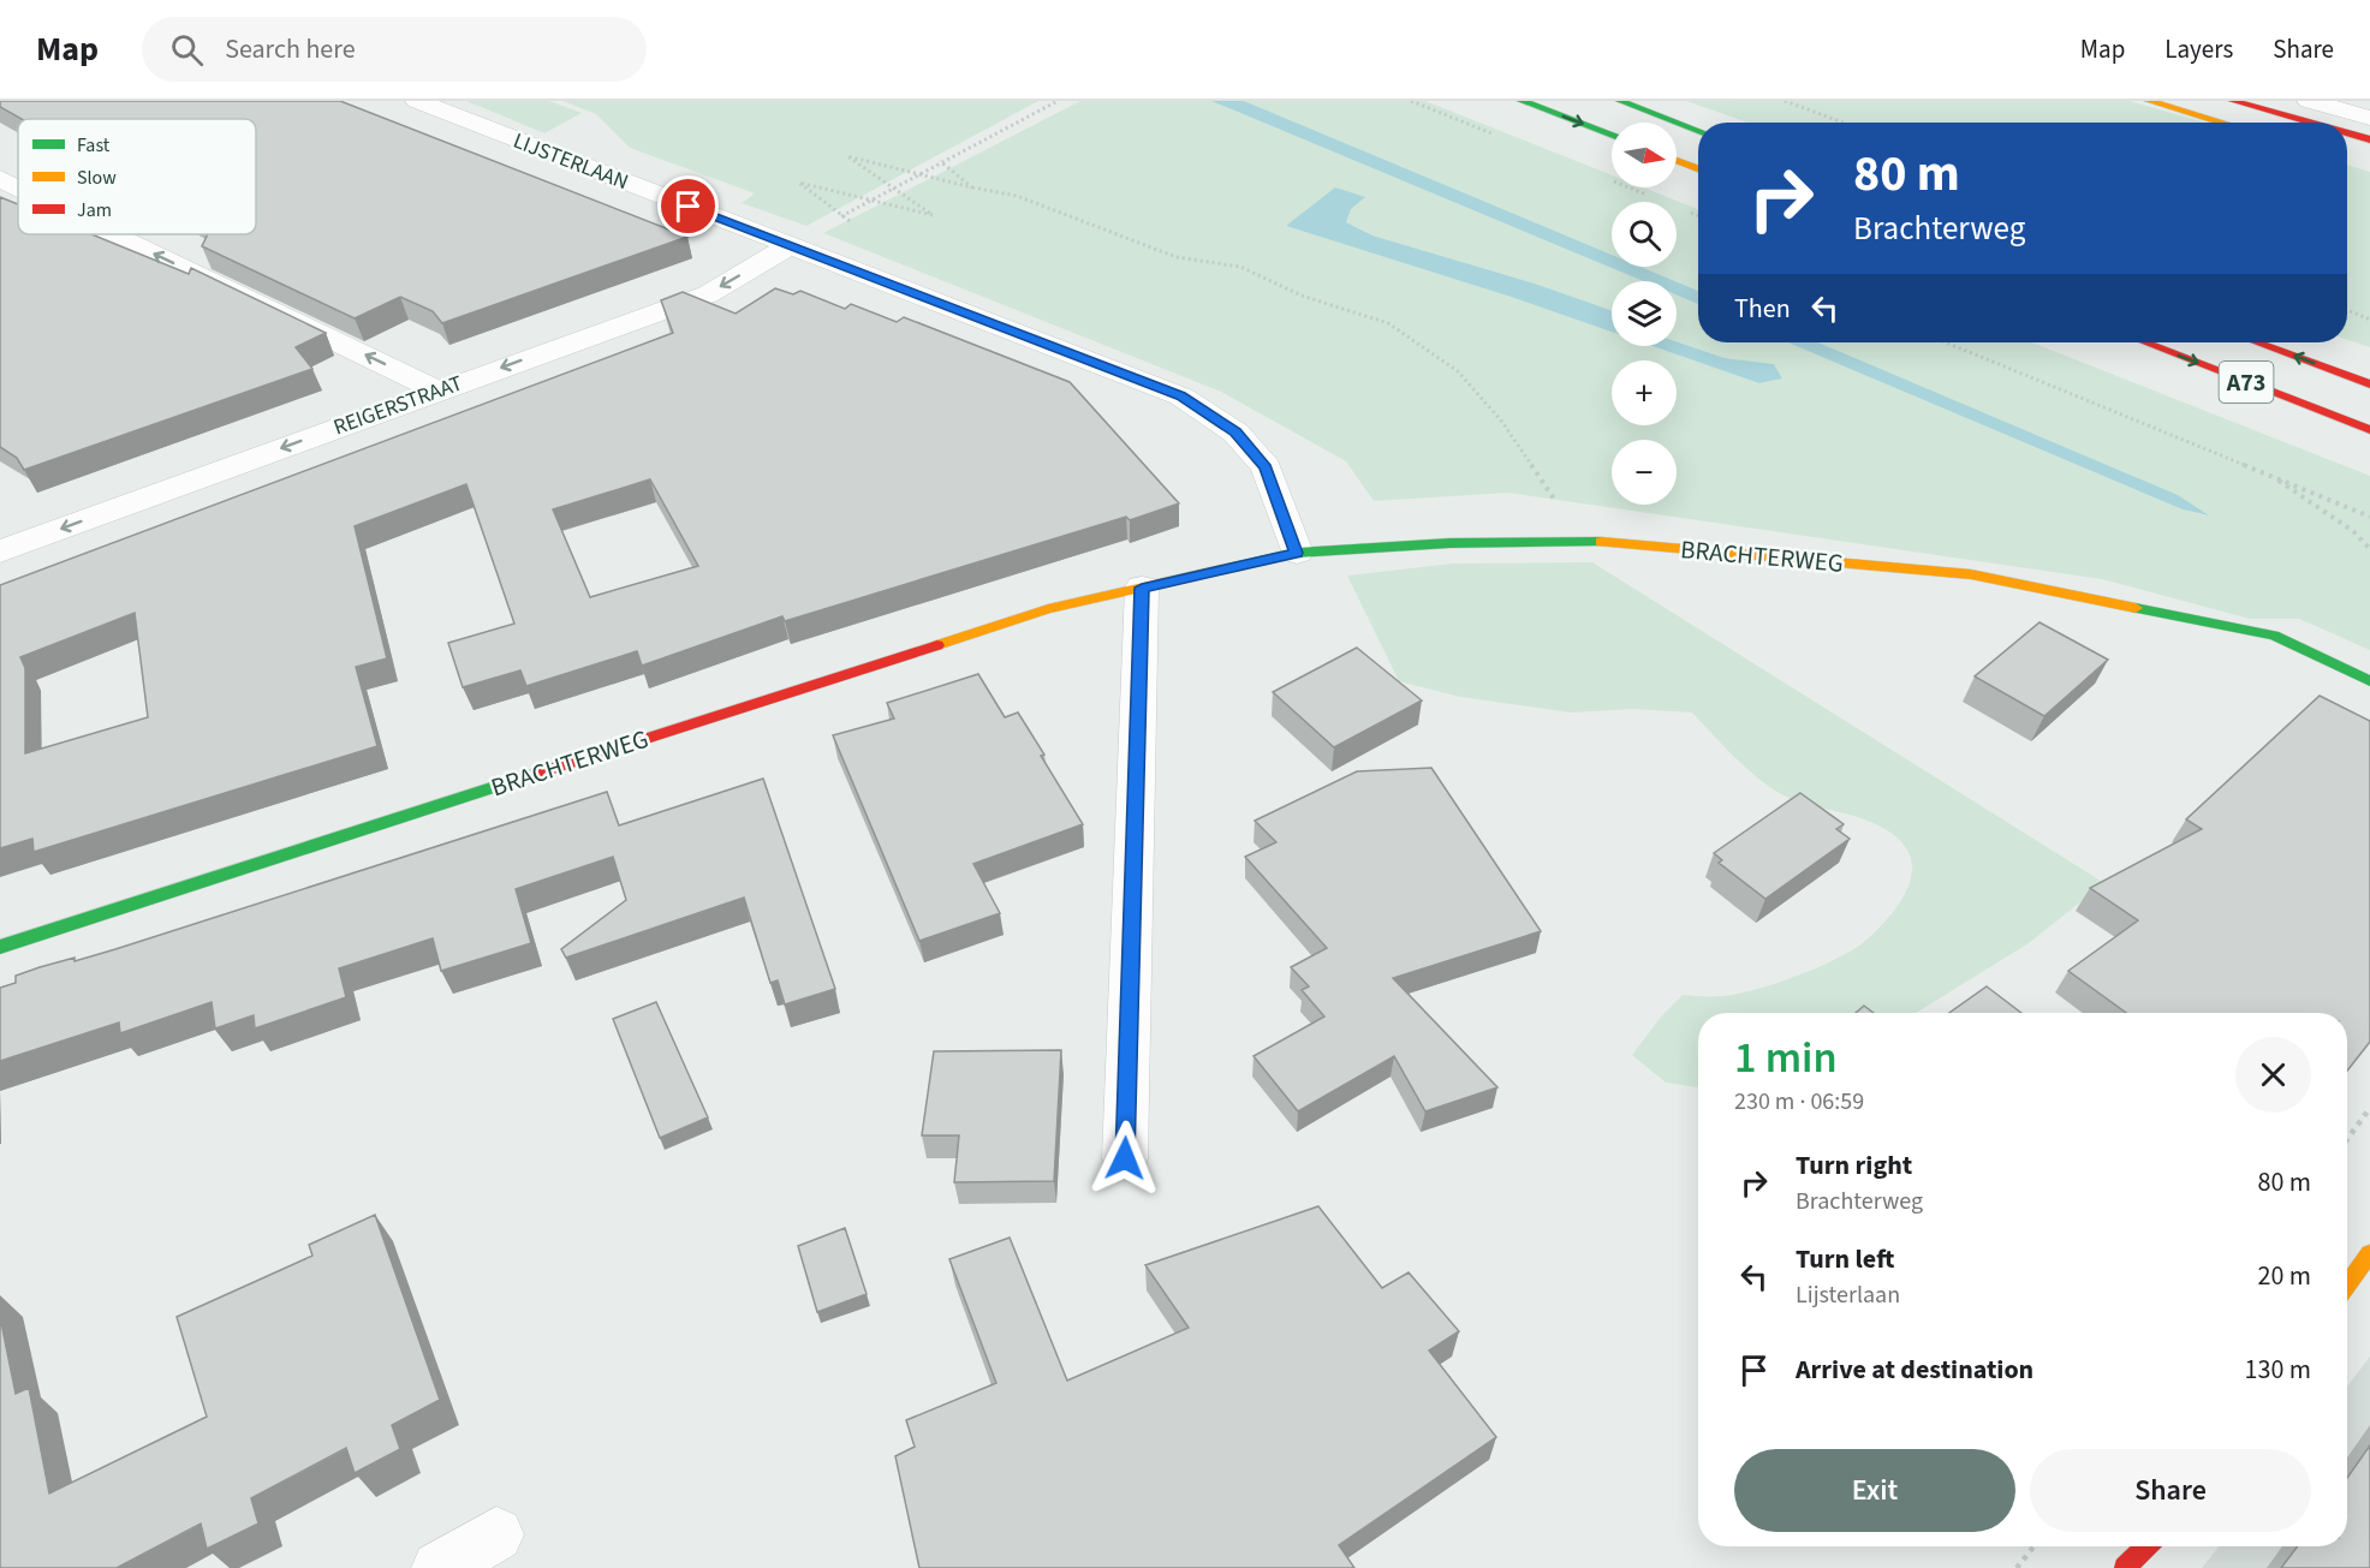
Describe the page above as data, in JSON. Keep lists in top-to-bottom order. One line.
{"streets":{"main road":["A73","BRACHTERWEG"],"street":["LIJSTERLAAN","REIGERSTRAAT"]},"crossings":[["LIJSTERLAAN","REIGERSTRAAT"],["LIJSTERLAAN","BRACHTERWEG"]],"one_way":["REIGERSTRAAT"],"legend":["Fast","Slow","Jam"],"north":"right","page":{"header":"Map","search":"Search here","nav":["Map","Layers","Share"],"map_buttons":["+","−"],"turn":["80 m","Brachterweg"],"then":"Then","heading":["1 min","230 m · 06:59"],"list":[{"name":"Turn right","note":"Brachterweg","value":"80 m"},{"name":"Turn left","note":"Lijsterlaan","value":"20 m"},{"name":"Arrive at destination","value":"130 m"}],"buttons":["Exit","Share"]}}
